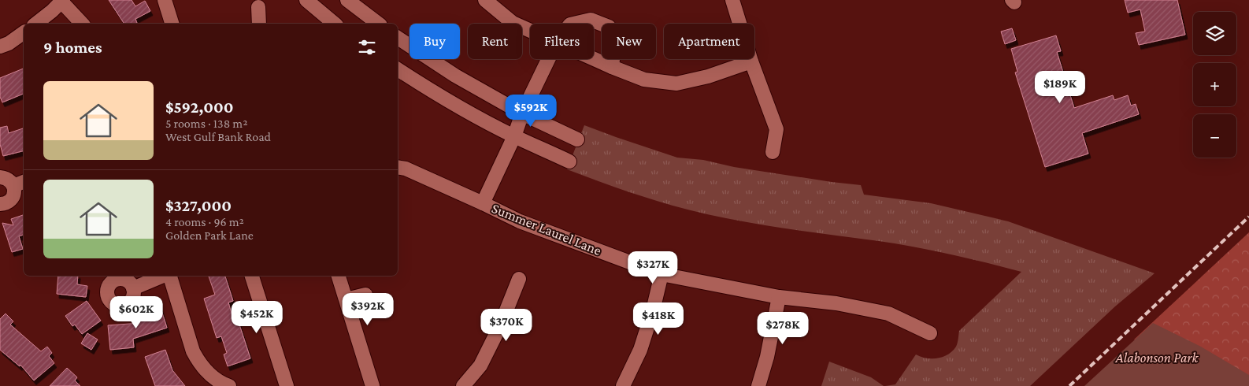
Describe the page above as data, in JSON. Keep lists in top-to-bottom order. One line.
{"streets":{"street":["Summer Laurel Lane"]},"parks":["Alabonson Park"],"page":{"map_buttons":["+","−"],"chip":["Buy","Rent","Filters","New","Apartment"],"heading":"9 homes","price":["$189K","$592K","$327K","$392K","$602K","$452K","$418K","$370K","$278K"],"list":[{"name":"$592,000","note":"5 rooms · 138 m² · West Gulf Bank Road"},{"name":"$327,000","note":"4 rooms · 96 m² · Golden Park Lane"}]}}
